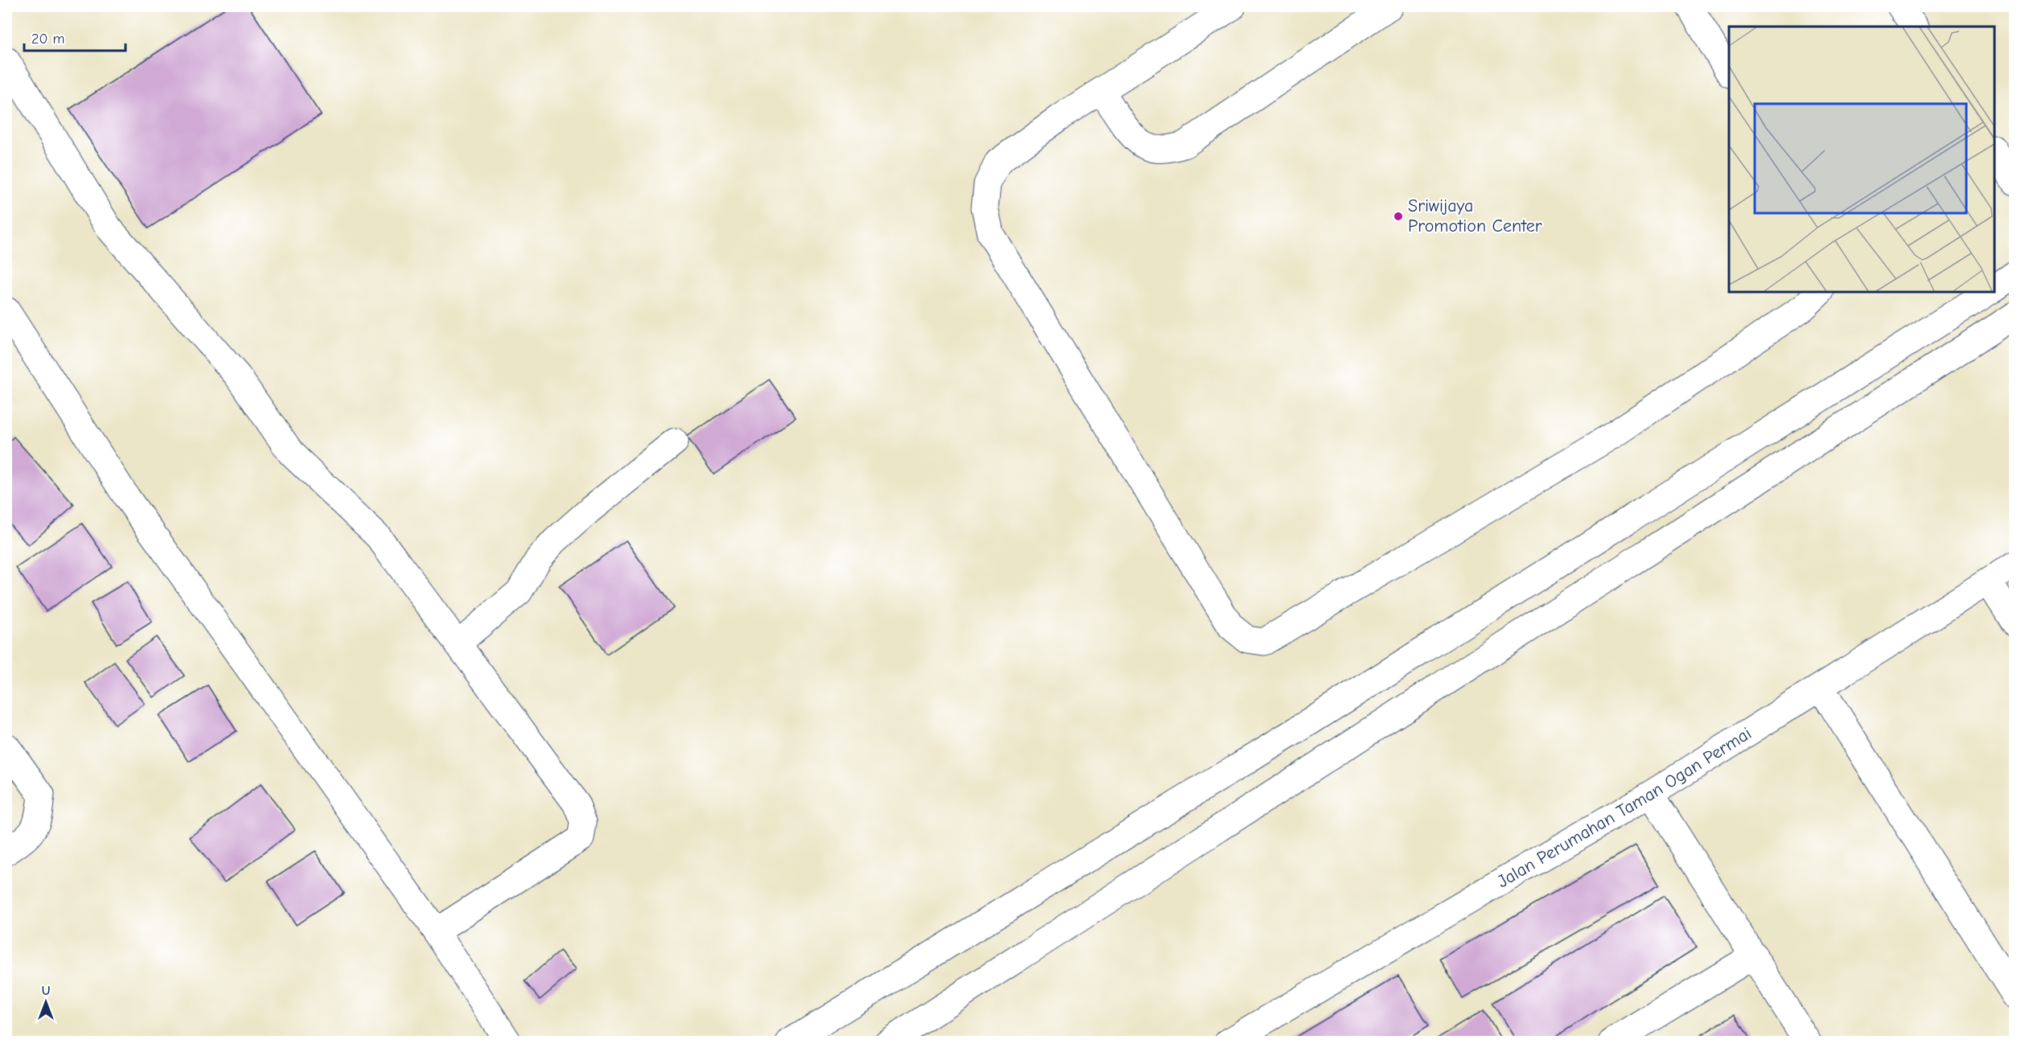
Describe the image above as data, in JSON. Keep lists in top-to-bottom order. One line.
{"streets":{"street":["Jalan Perumahan Taman Ogan Permai"]},"places":["Sriwijaya Promotion Center"],"scale_bar":"20 m","north":"top"}
